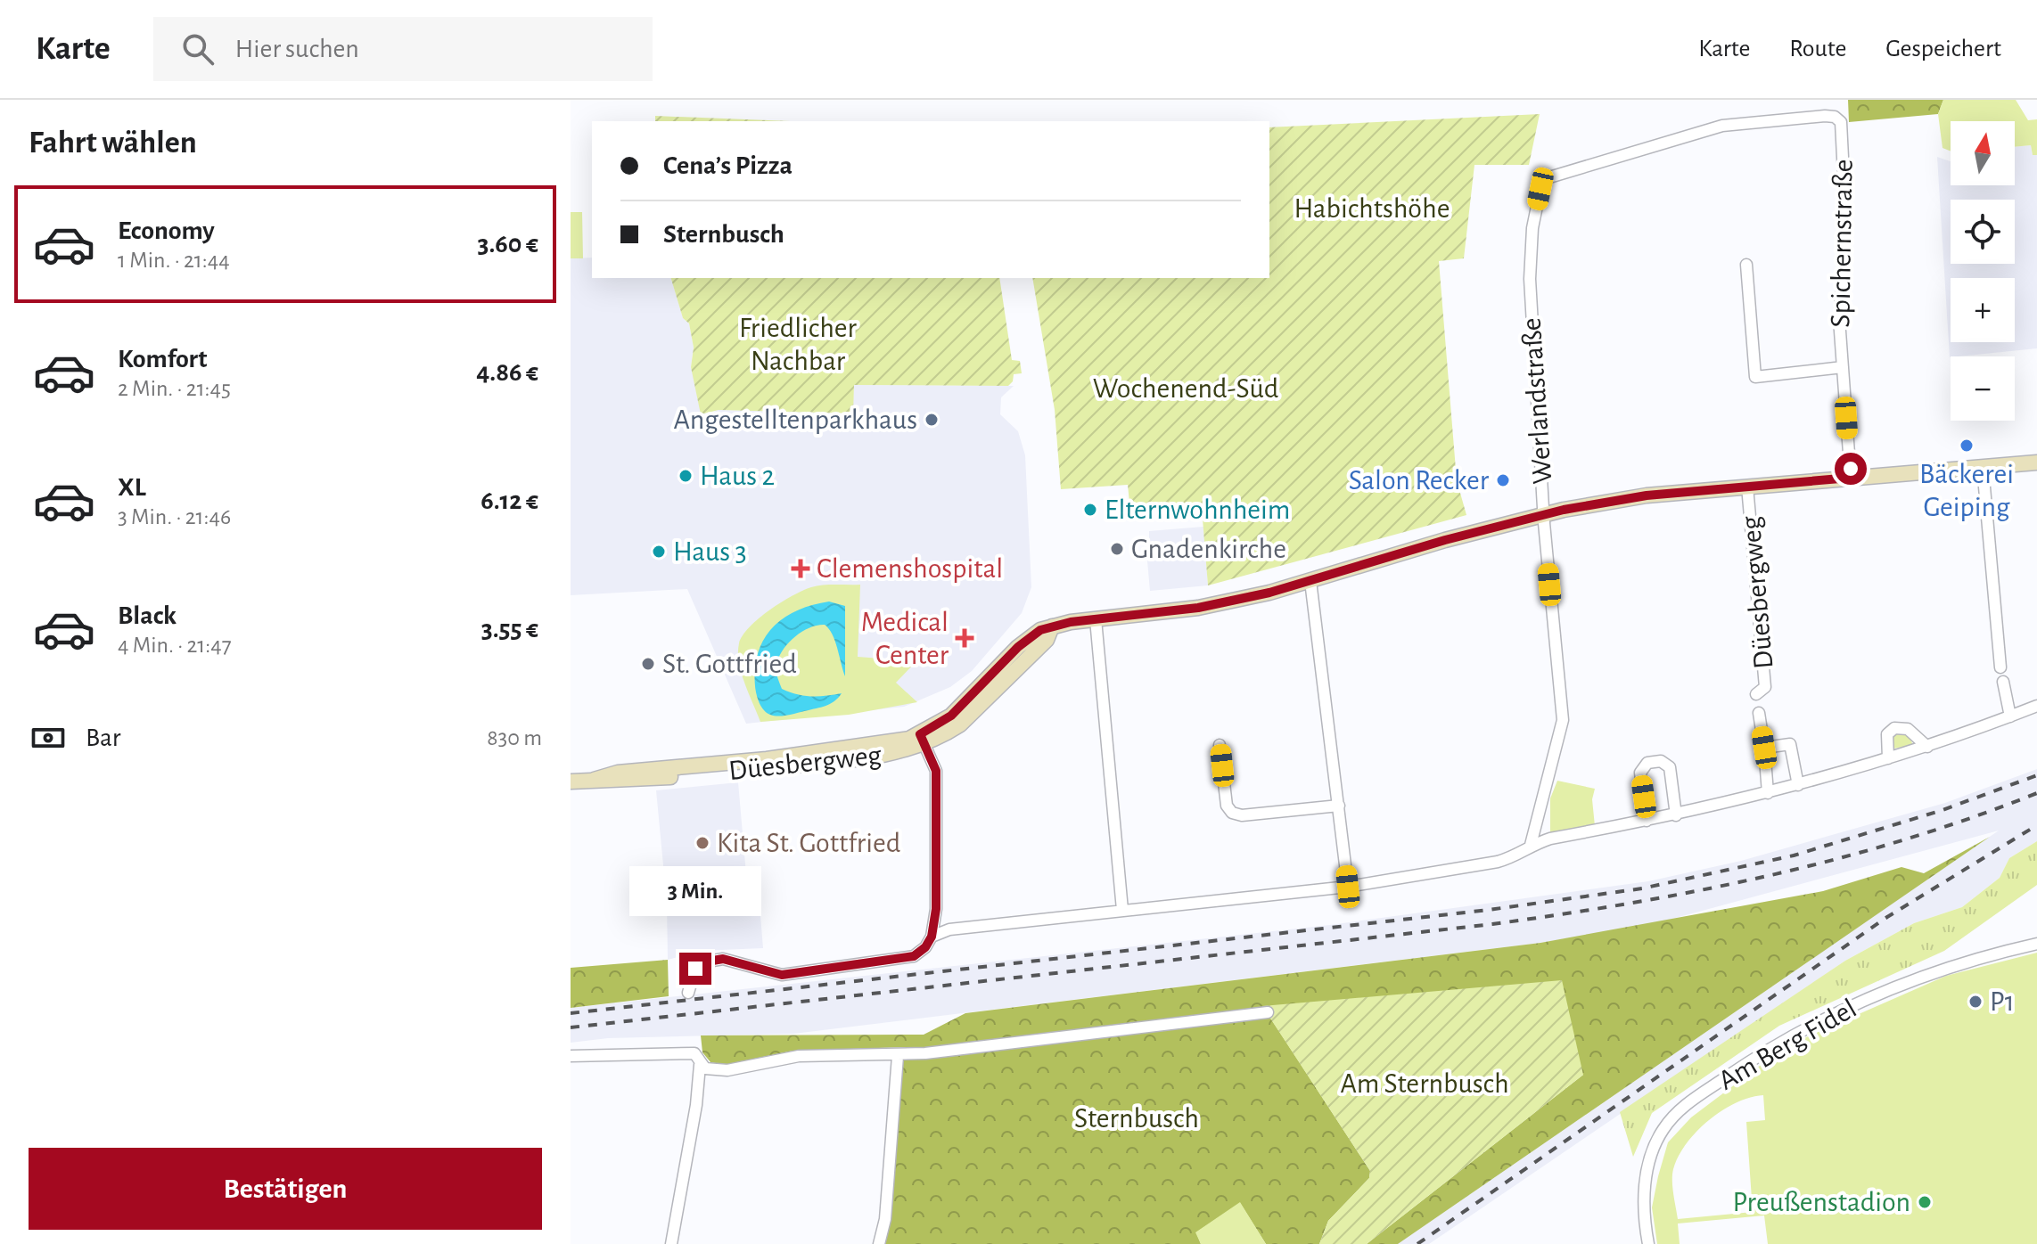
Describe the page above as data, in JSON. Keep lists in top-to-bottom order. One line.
{"streets":{"street":["Spichernstraße","Werlandstraße","Düesbergweg","Am Berg Fidel"]},"crossings":[["Spichernstraße","Werlandstraße"],["Spichernstraße","Düesbergweg"],["Werlandstraße","Düesbergweg"]],"parks":["Habichtshöhe","Friedlicher Nachbar","Wochenend-Süd","Am Sternbusch","Sternbusch"],"places":{"other":["Angestelltenparkhaus","Bäckerei Geiping","Haus 2","Salon Recker","Elternwohnheim","Gnadenkirche","Haus 3","St. Gottfried","Kita St. Gottfried","P1","Preußenstadion"],"health":["Clemenshospital","Medical Center"]},"north":"top","page":{"header":"Karte","search":"Hier suchen","nav":["Karte","Route","Gespeichert"],"heading":"Fahrt wählen","map_buttons":["+","−"],"banner":["Cena’s Pizza","Sternbusch"],"list":[{"name":"Economy","note":"1 Min. · 21:44","value":"3.60 €"},{"name":"Komfort","note":"2 Min. · 21:45","value":"4.86 €"},{"name":"XL","note":"3 Min. · 21:46","value":"6.12 €"},{"name":"Black","note":"4 Min. · 21:47","value":"3.55 €"}],"pay":["Bar","830 m"],"bubble":"3 Min.","buttons":"Bestätigen"}}
